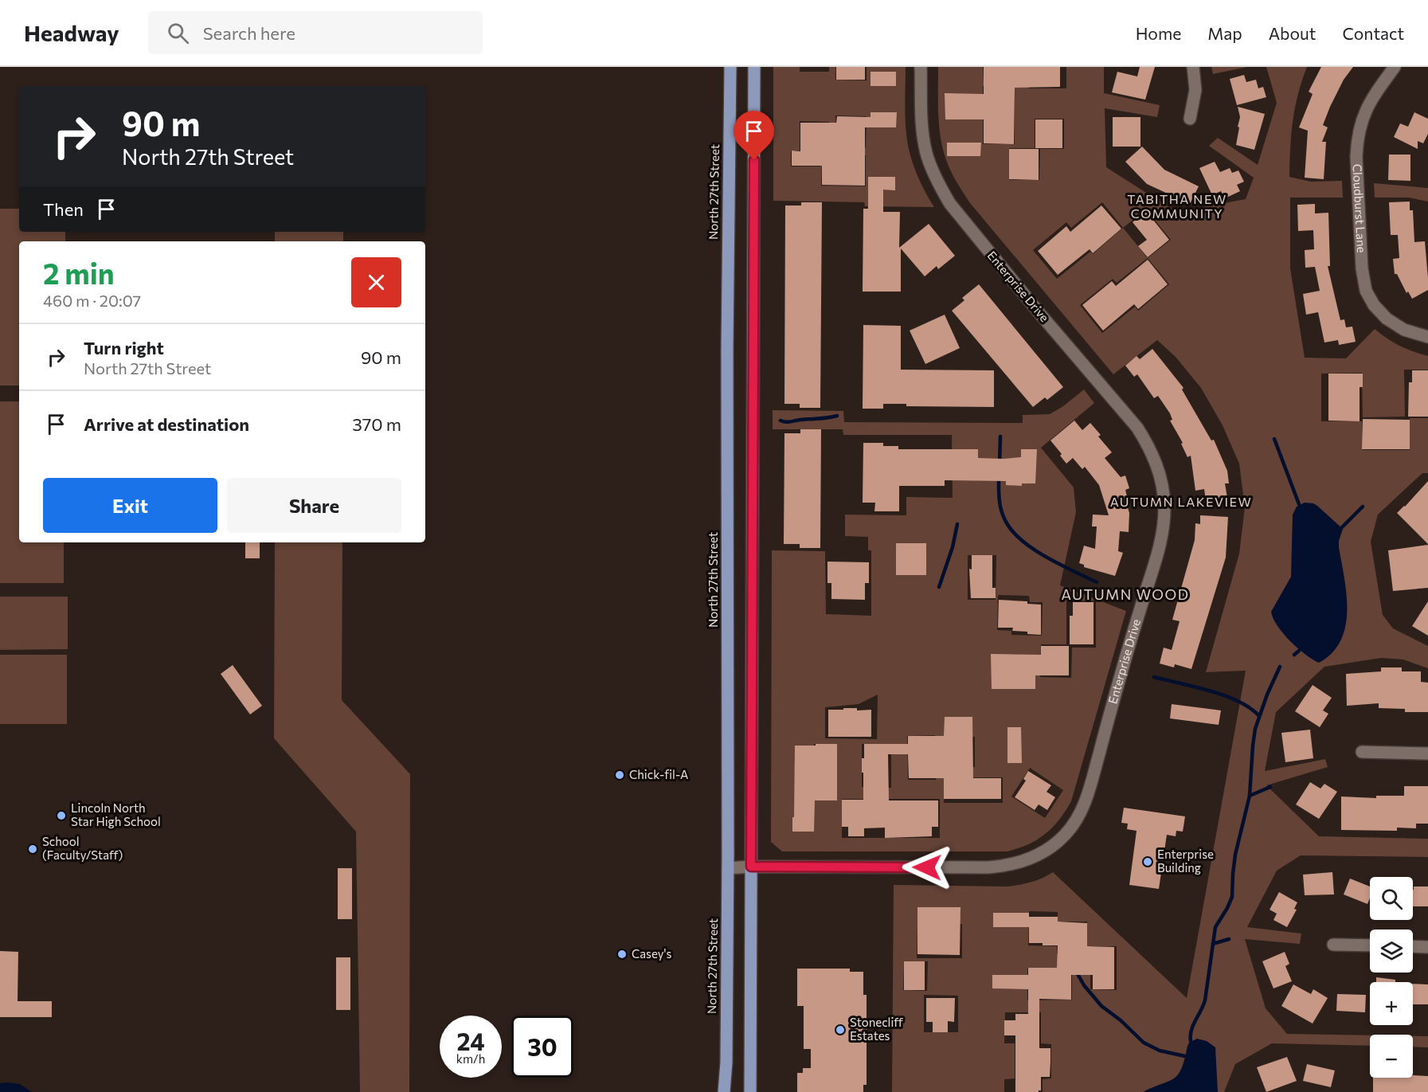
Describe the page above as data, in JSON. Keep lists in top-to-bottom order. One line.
{"streets":{"main road":["North 27th Street"],"street":["Cloudburst Lane","Enterprise Drive"]},"crossings":[["North 27th Street","Enterprise Drive"]],"districts":["TABITHA NEW COMMUNITY","AUTUMN LAKEVIEW","AUTUMN WOOD"],"places":["Chick-fil-A","Lincoln North Star High School","School (Faculty/Staff)","Enterprise Building","Casey's","Stonecliff Estates"],"page":{"header":"Headway","search":"Search here","nav":["Home","Map","About","Contact"],"turn":["90 m","North 27th Street"],"then":"Then","heading":["2 min","460 m · 20:07"],"list":[{"name":"Turn right","note":"North 27th Street","value":"90 m"},{"name":"Arrive at destination","value":"370 m"}],"buttons":["Exit","Share"],"map_buttons":["+","−"],"speed":"24 km/h","limit":"30"}}
